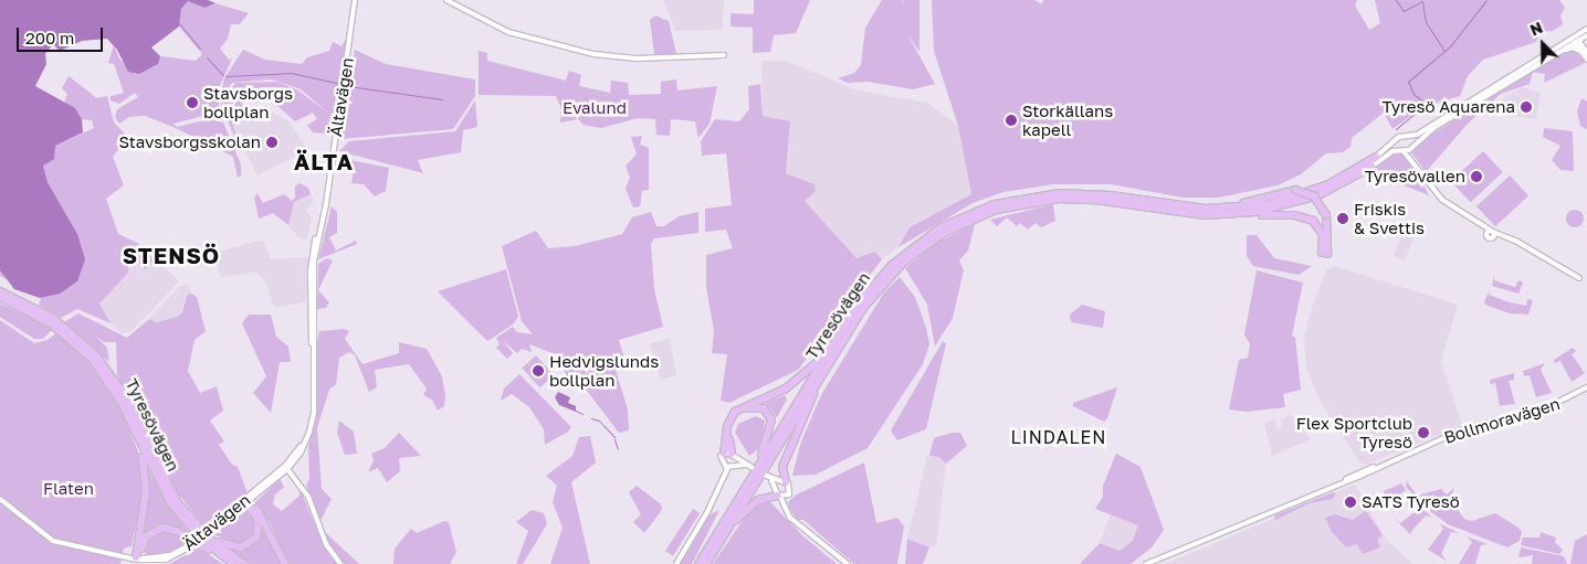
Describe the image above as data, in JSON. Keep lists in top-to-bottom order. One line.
{"streets":{"highway":["Tyresövägen"],"street":["Ältavägen","Bollmoravägen"]},"districts":["ÄLTA","STENSÖ","LINDALEN"],"parks":["Evalund","Flaten"],"places":["Stavsborgs bollplan","Tyresö Aquarena","Storkällans kapell","Stavsborgsskolan","Tyresövallen","Friskis & Svettis","Hedvigslunds bollplan","Flex Sportclub Tyresö","SATS Tyresö"],"scale_bar":"200 m","north":"top left"}
